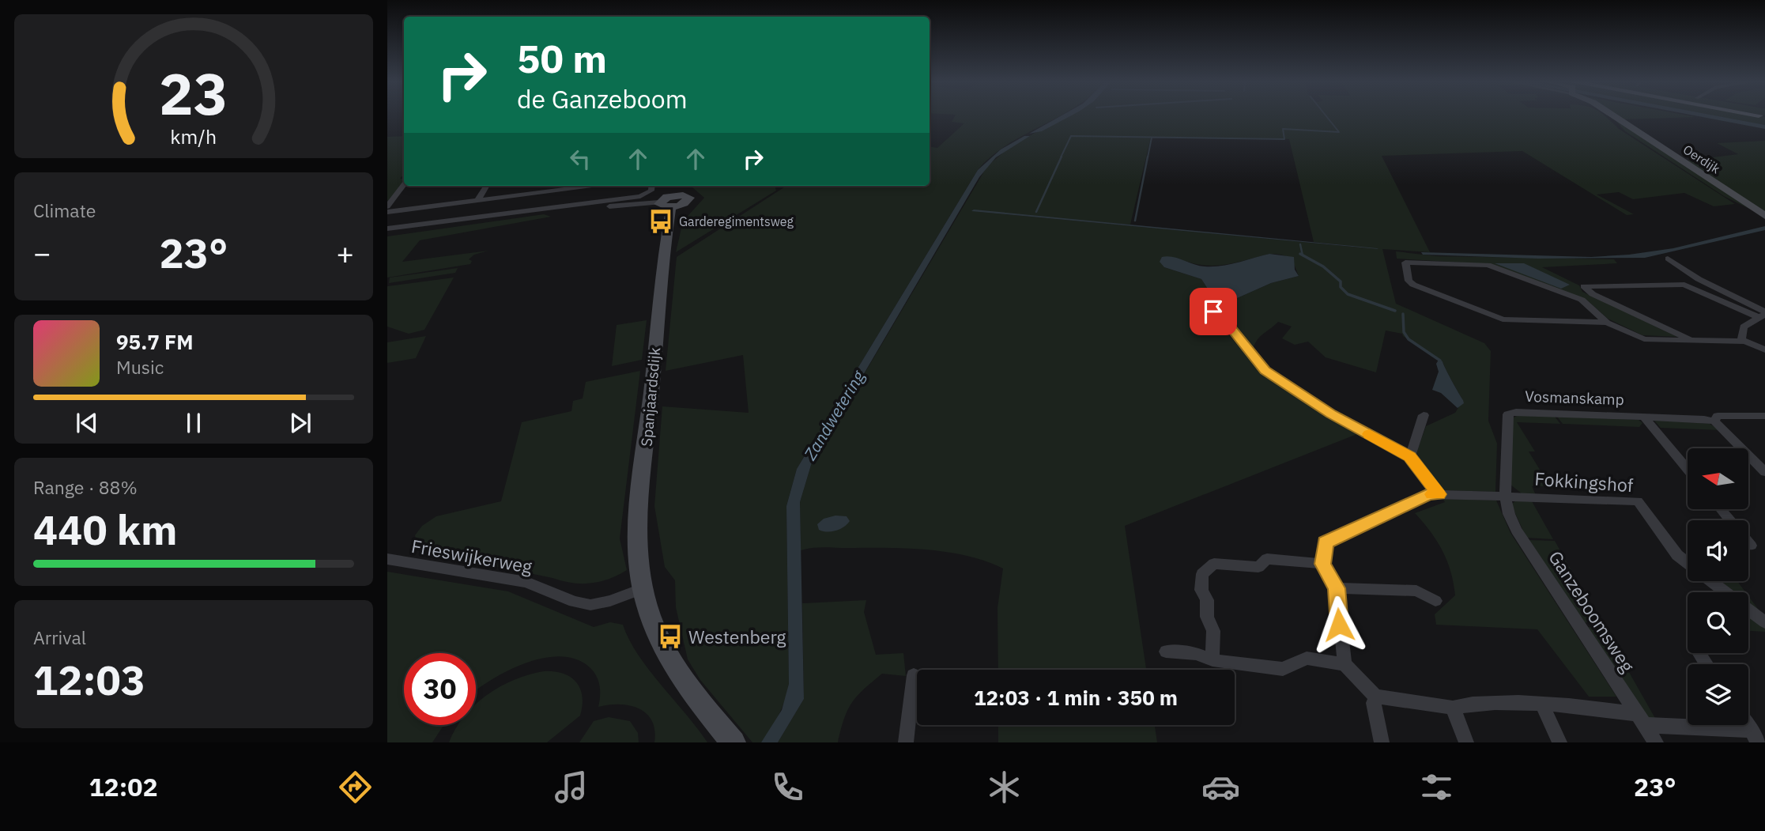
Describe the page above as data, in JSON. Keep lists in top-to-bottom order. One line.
{"streets":{"street":["Oerdijk","Spanjaardsdijk","Vosmanskamp","Fokkingshof","Frieswijkerweg","Ganzeboomsweg"]},"crossings":[["Spanjaardsdijk","Frieswijkerweg"],["Vosmanskamp","Fokkingshof"],["Vosmanskamp","Ganzeboomsweg"],["Fokkingshof","Ganzeboomsweg"]],"water":["Zandwetering"],"places":{"bus stop":["Garderegimentsweg","Westenberg"]},"north":"left","page":{"turn":["50 m","de Ganzeboom"],"tile":["Climate",["Range · 88%","440 km"],["Arrival","12:03"]],"heat":["−","23°","+"],"song":["95.7 FM","Music"],"limit":"30","trip":"12:03 · 1 min · 350 m","tabs":["12:02","23°"],"gauge":["23","km/h"]}}
